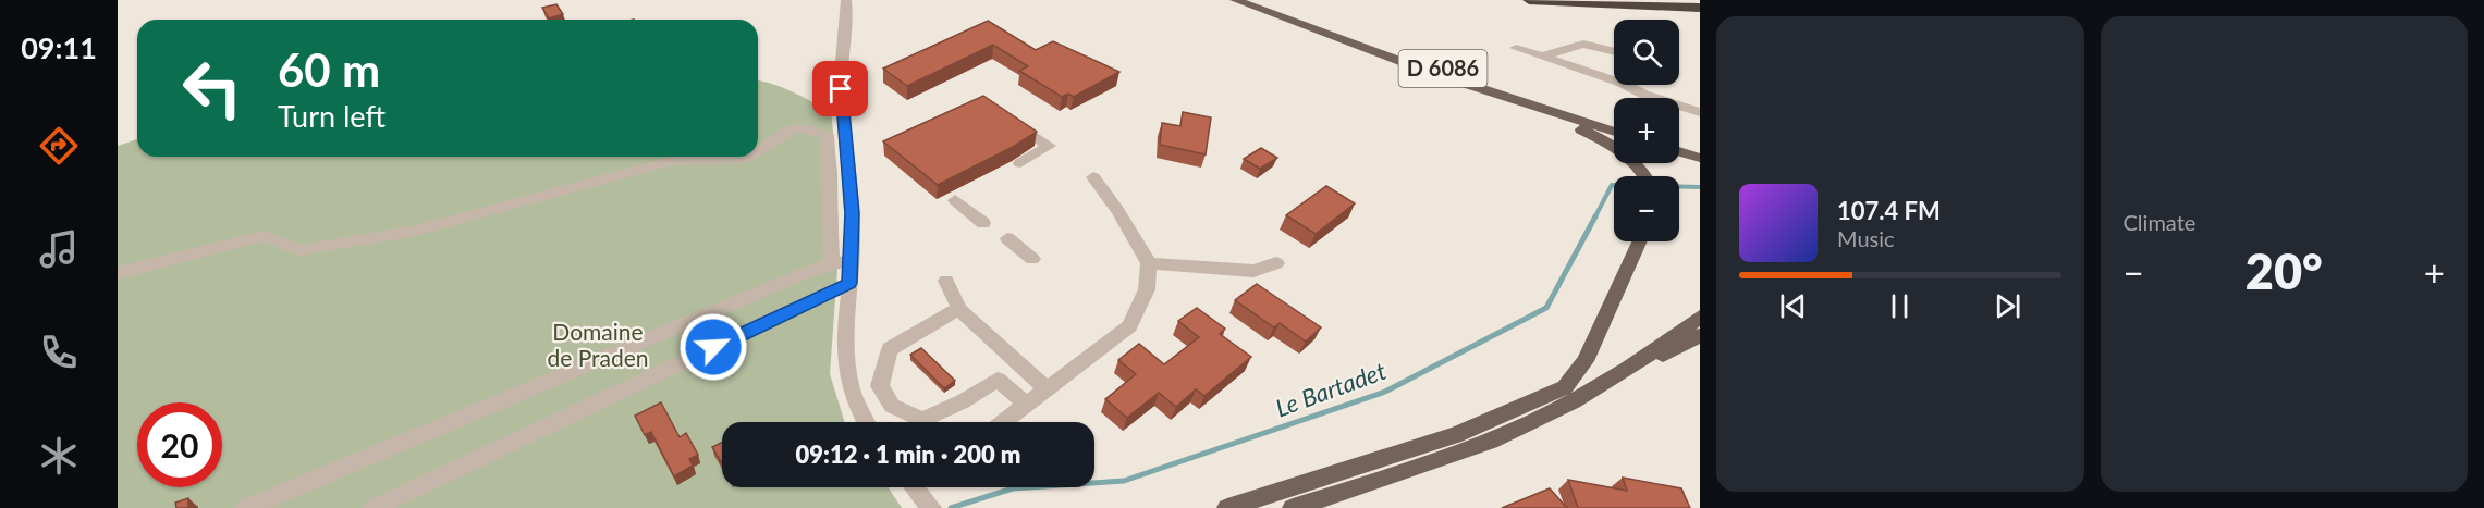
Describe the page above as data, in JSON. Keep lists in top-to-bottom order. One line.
{"streets":{"main road":["D 6086"]},"water":["Le Bartadet"],"parks":["Domaine de Praden"],"page":{"tabs":"09:11","tile":"Climate","map_buttons":["+","−"],"turn":["60 m","Turn left"],"song":["107.4 FM","Music"],"heat":["−","20°","+"],"limit":"20","trip":"09:12 · 1 min · 200 m"}}
